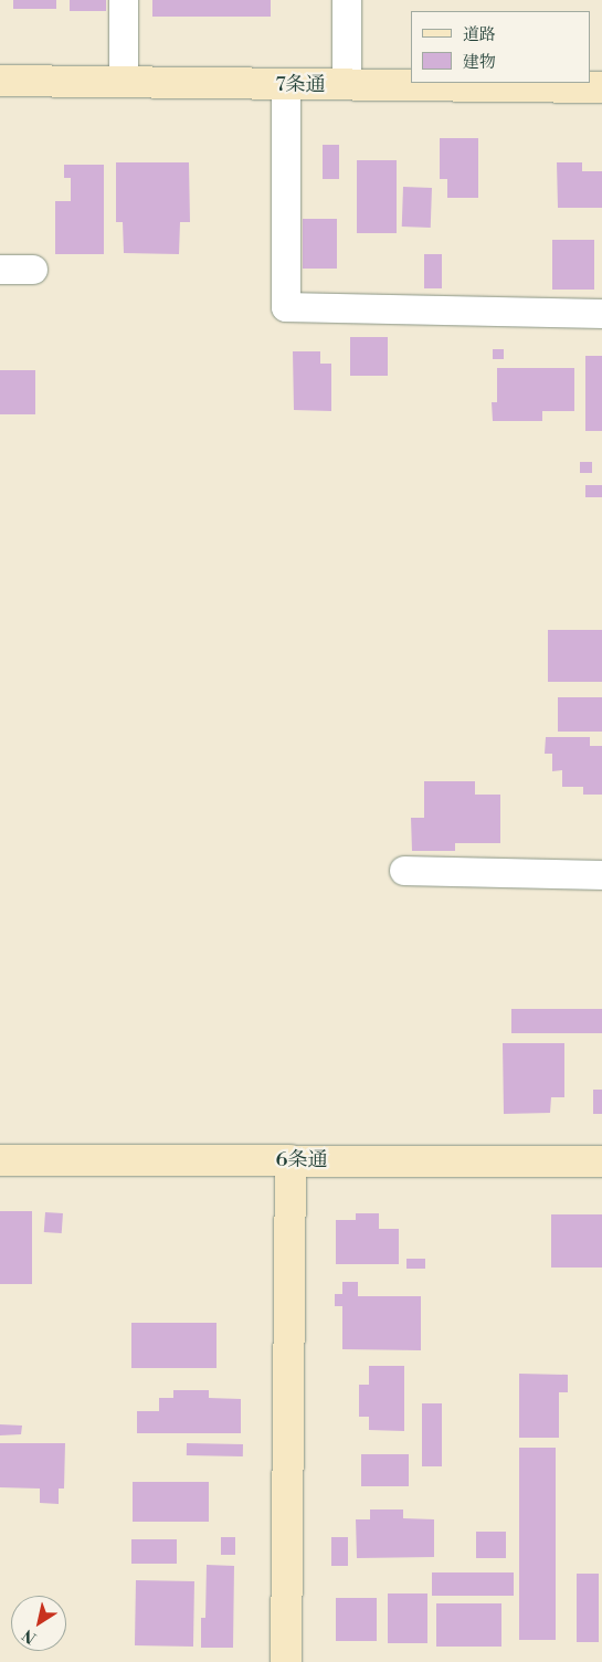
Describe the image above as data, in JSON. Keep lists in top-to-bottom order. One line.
{"streets":{"street":["7条通","6条通"]},"legend":["道路","建物"],"north":"bottom left"}
